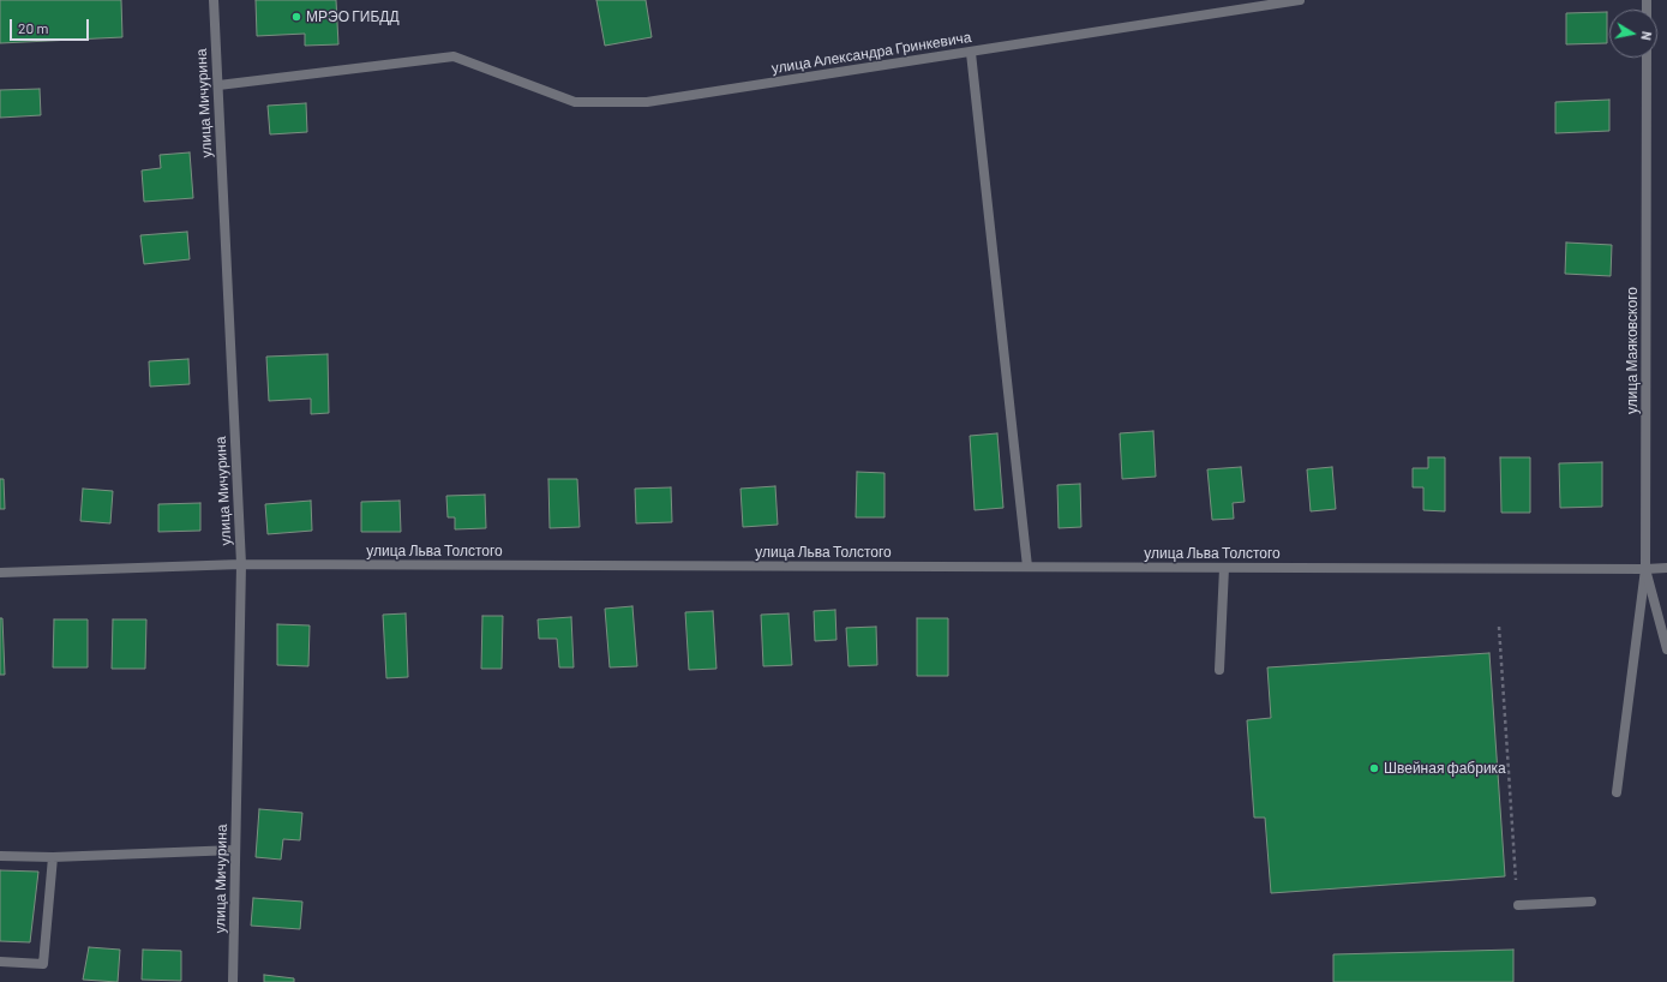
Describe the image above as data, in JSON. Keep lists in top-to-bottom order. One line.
{"streets":{"street":["улица Александра Гринкевича","улица Мичурина","улица Маяковского","улица Льва Толстого"]},"crossings":[["улица Александра Гринкевича","улица Мичурина"],["улица Мичурина","улица Льва Толстого"],["улица Маяковского","улица Льва Толстого"]],"places":["МРЭО ГИБДД","Швейная фабрика"],"scale_bar":"20 m","north":"right"}
